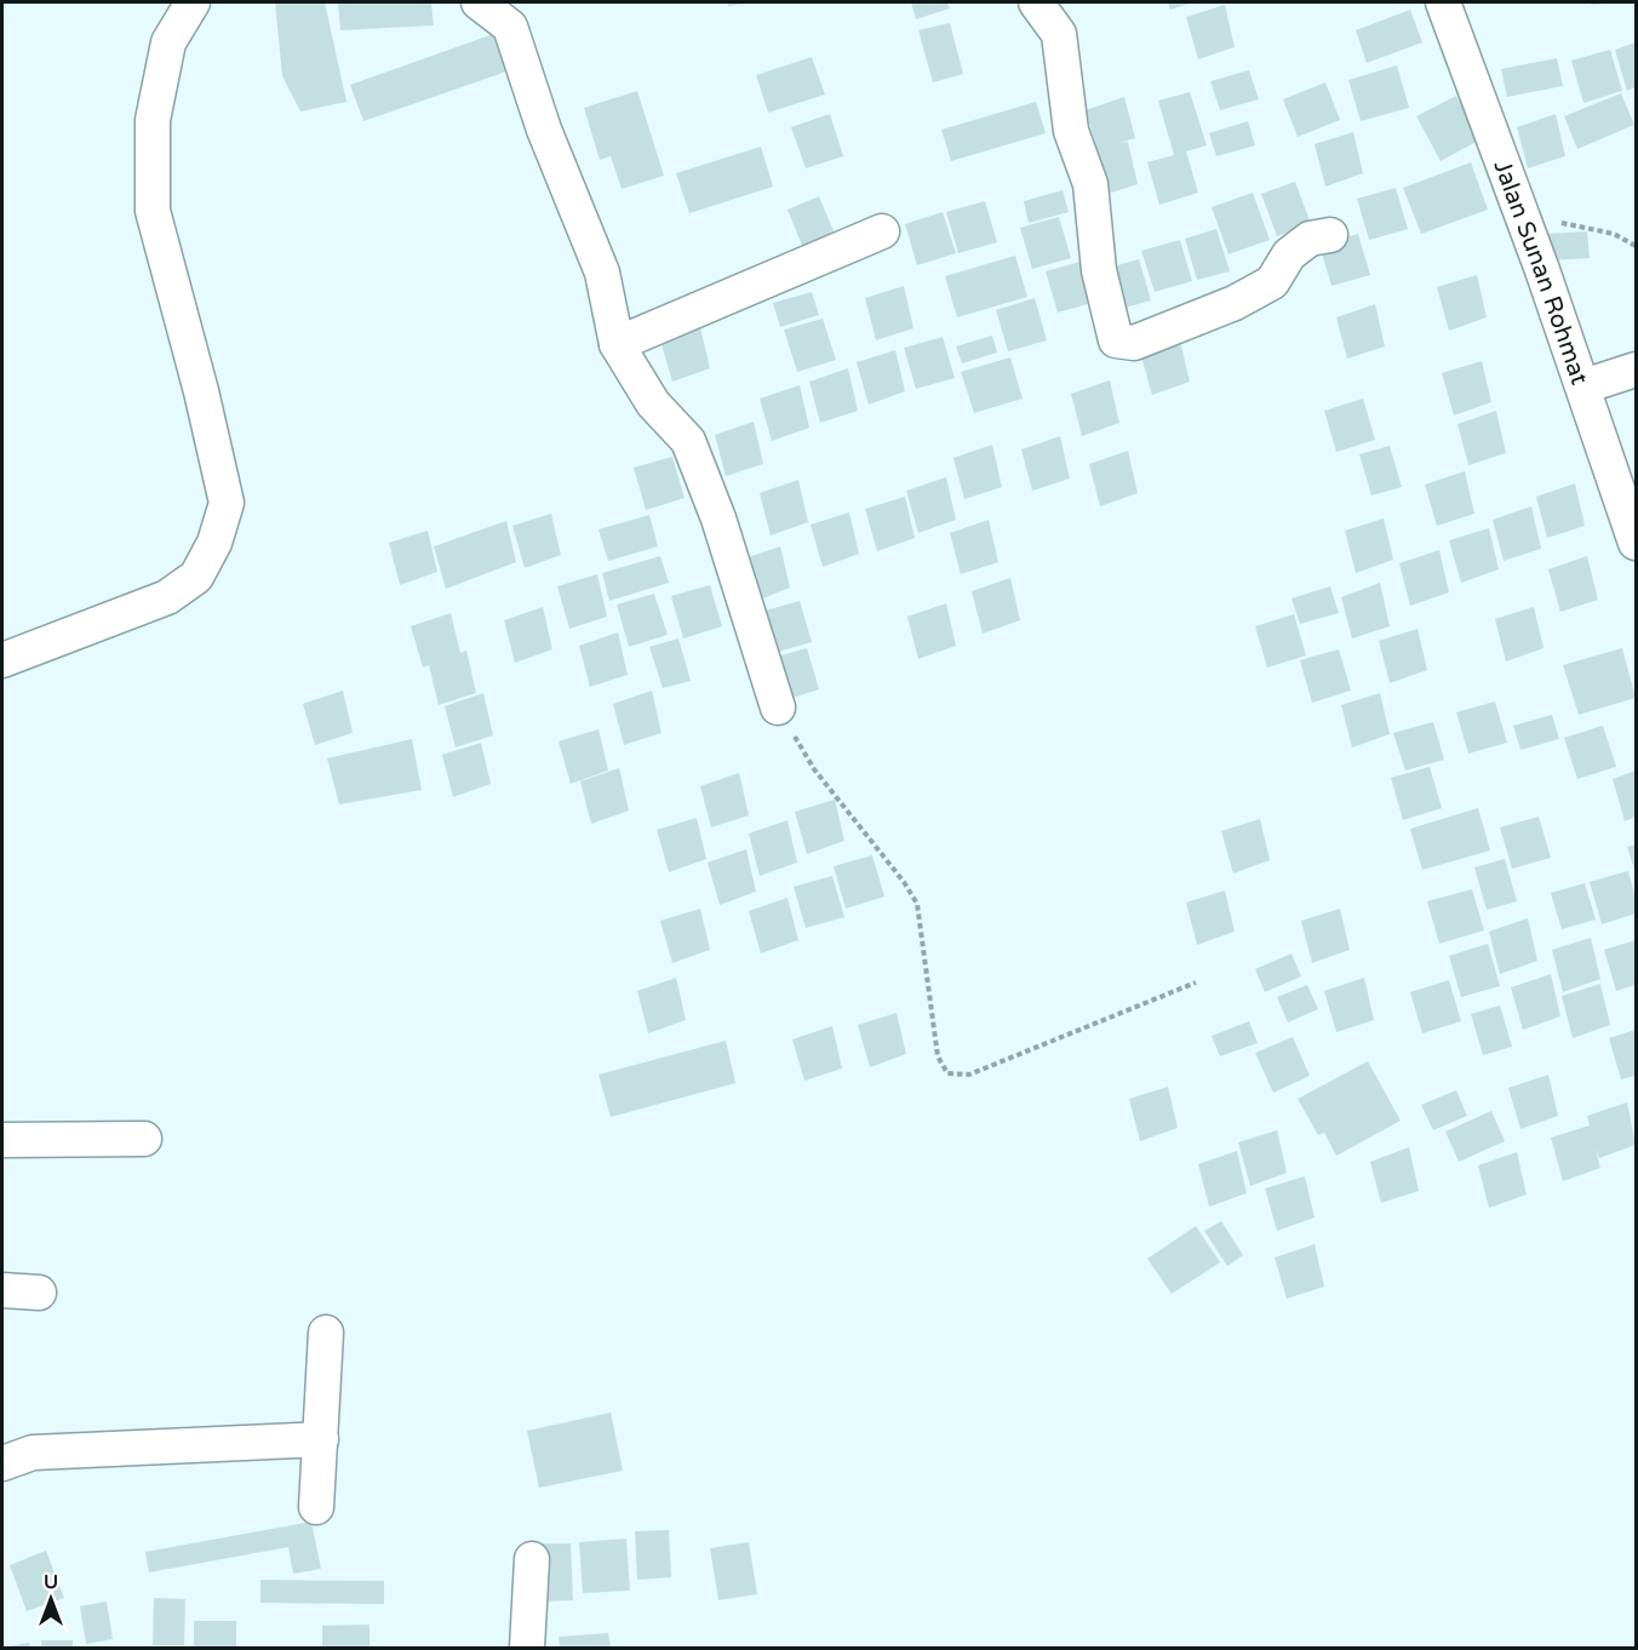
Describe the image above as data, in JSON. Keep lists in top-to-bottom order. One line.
{"streets":{"street":["Jalan Sunan Rohmat"]},"north":"top"}
